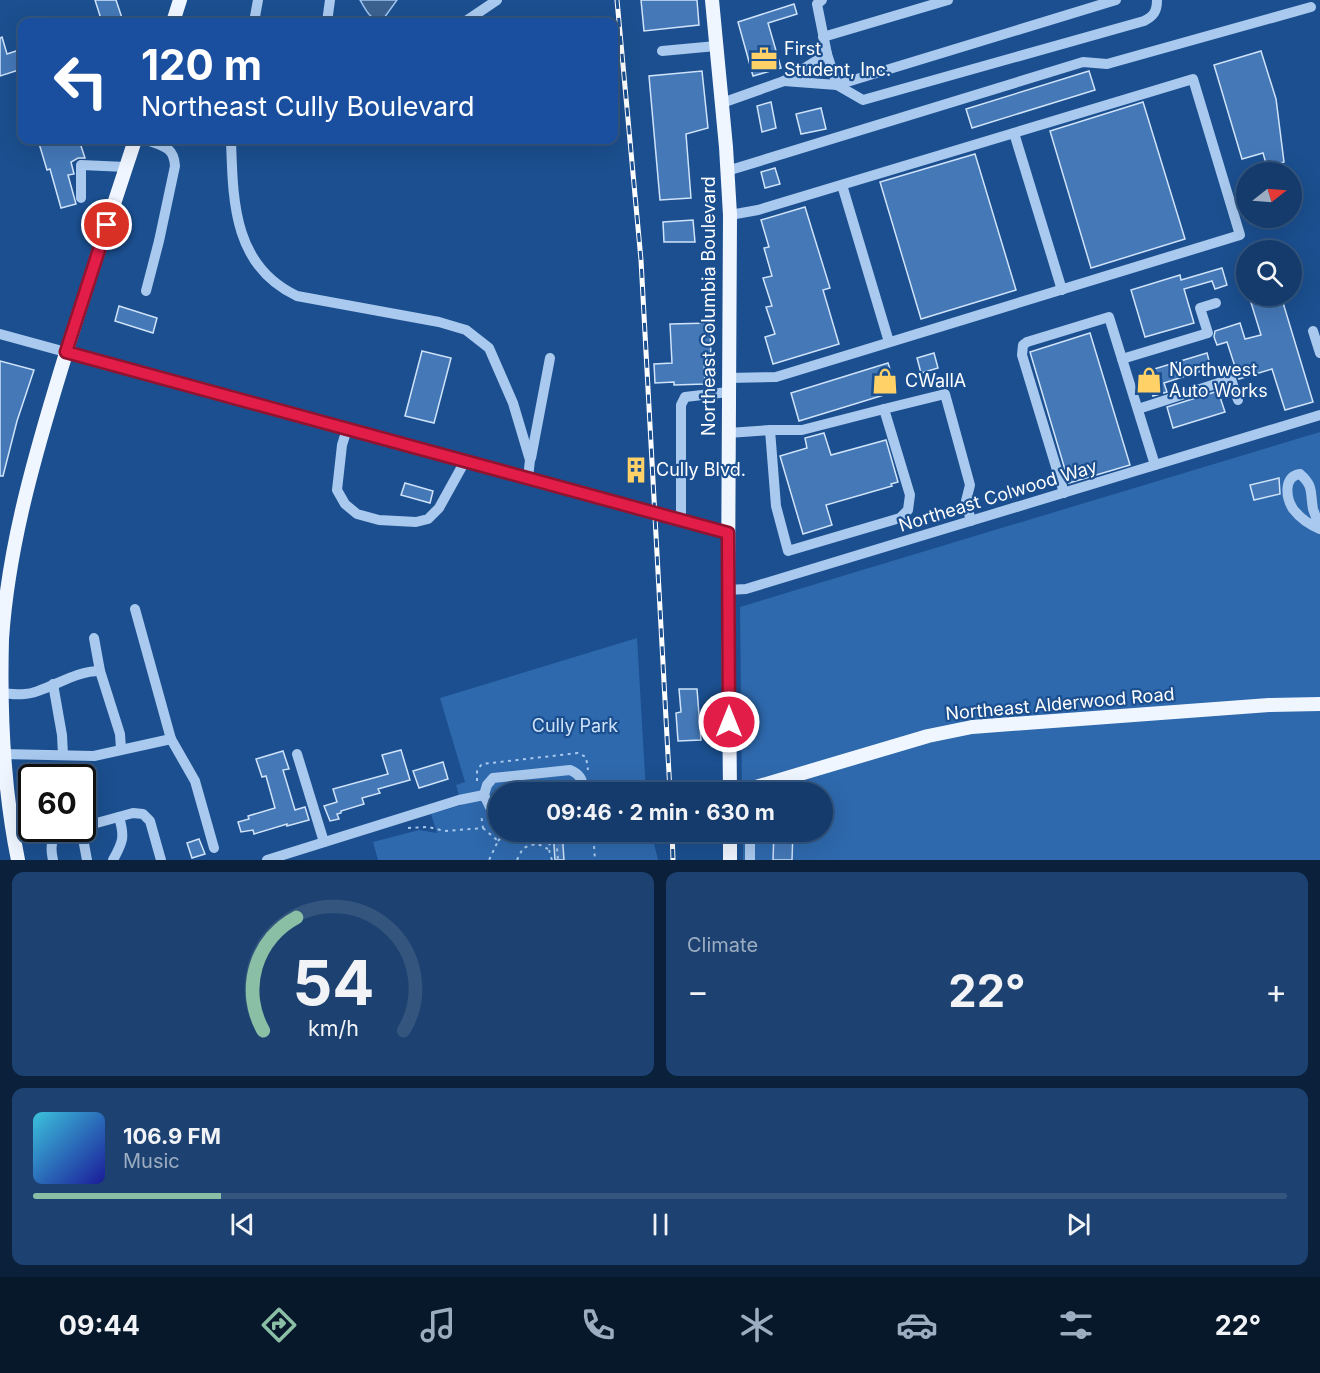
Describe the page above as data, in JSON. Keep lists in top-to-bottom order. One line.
{"streets":{"main road":["Northeast Columbia Boulevard","Northeast Alderwood Road"],"street":["Northeast Colwood Way"]},"crossings":[["Northeast Columbia Boulevard","Northeast Colwood Way"]],"parks":["Cully Park"],"places":{"office":["First Student, Inc."],"shop":["Northwest Auto Works","CWallA"],"building":["Cully Blvd."]},"north":"right","page":{"turn":["120 m","Northeast Cully Boulevard"],"limit":"60","trip":"09:46 · 2 min · 630 m","tile":"Climate","heat":["−","22°","+"],"song":["106.9 FM","Music"],"tabs":["09:44","22°"],"gauge":["54","km/h"]}}
